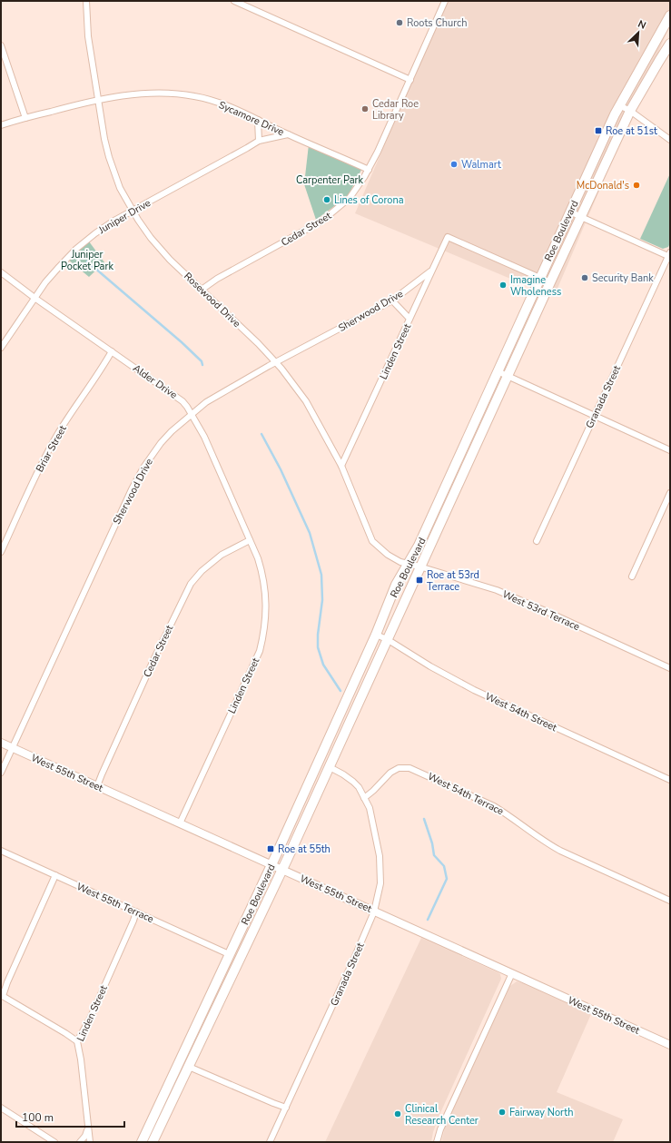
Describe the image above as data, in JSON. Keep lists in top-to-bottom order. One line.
{"streets":{"main road":["Roe Boulevard"],"street":["Sycamore Drive","Juniper Drive","Cedar Street","Rosewood Drive","Sherwood Drive","Linden Street","Alder Drive","Granada Street","Briar Street","West 53rd Terrace","West 54th Street","West 55th Street","West 54th Terrace","West 55th Terrace"]},"crossings":[["Sycamore Drive","Juniper Drive"],["Sycamore Drive","Cedar Street"],["Sycamore Drive","Rosewood Drive"],["Juniper Drive","Rosewood Drive"],["Juniper Drive","Alder Drive"],["Cedar Street","Rosewood Drive"],["Cedar Street","Linden Street"],["Cedar Street","Alder Drive"],["Cedar Street","West 55th Street"],["Roe Boulevard","Rosewood Drive"],["Roe Boulevard","Linden Street"],["Roe Boulevard","West 53rd Terrace"],["Roe Boulevard","West 54th Street"],["Roe Boulevard","West 55th Street"],["Roe Boulevard","West 55th Terrace"],["Rosewood Drive","Sherwood Drive"],["Rosewood Drive","Linden Street"],["Rosewood Drive","West 53rd Terrace"],["Sherwood Drive","Linden Street"],["Sherwood Drive","Alder Drive"],["Sherwood Drive","West 55th Street"],["Linden Street","Alder Drive"],["Linden Street","West 55th Street"],["Linden Street","West 55th Terrace"],["Alder Drive","Briar Street"],["Granada Street","West 55th Street"],["Granada Street","West 54th Terrace"]],"parks":["Carpenter Park","Juniper Pocket Park"],"places":{"other":["Roots Church","Cedar Roe Library","Walmart","McDonald's","Lines of Corona","Security Bank","Imagine Wholeness","Fairway North","Clinical Research Center"],"transit":["Roe at 51st","Roe at 53rd Terrace","Roe at 55th"]},"scale_bar":"100 m","north":"top right"}
